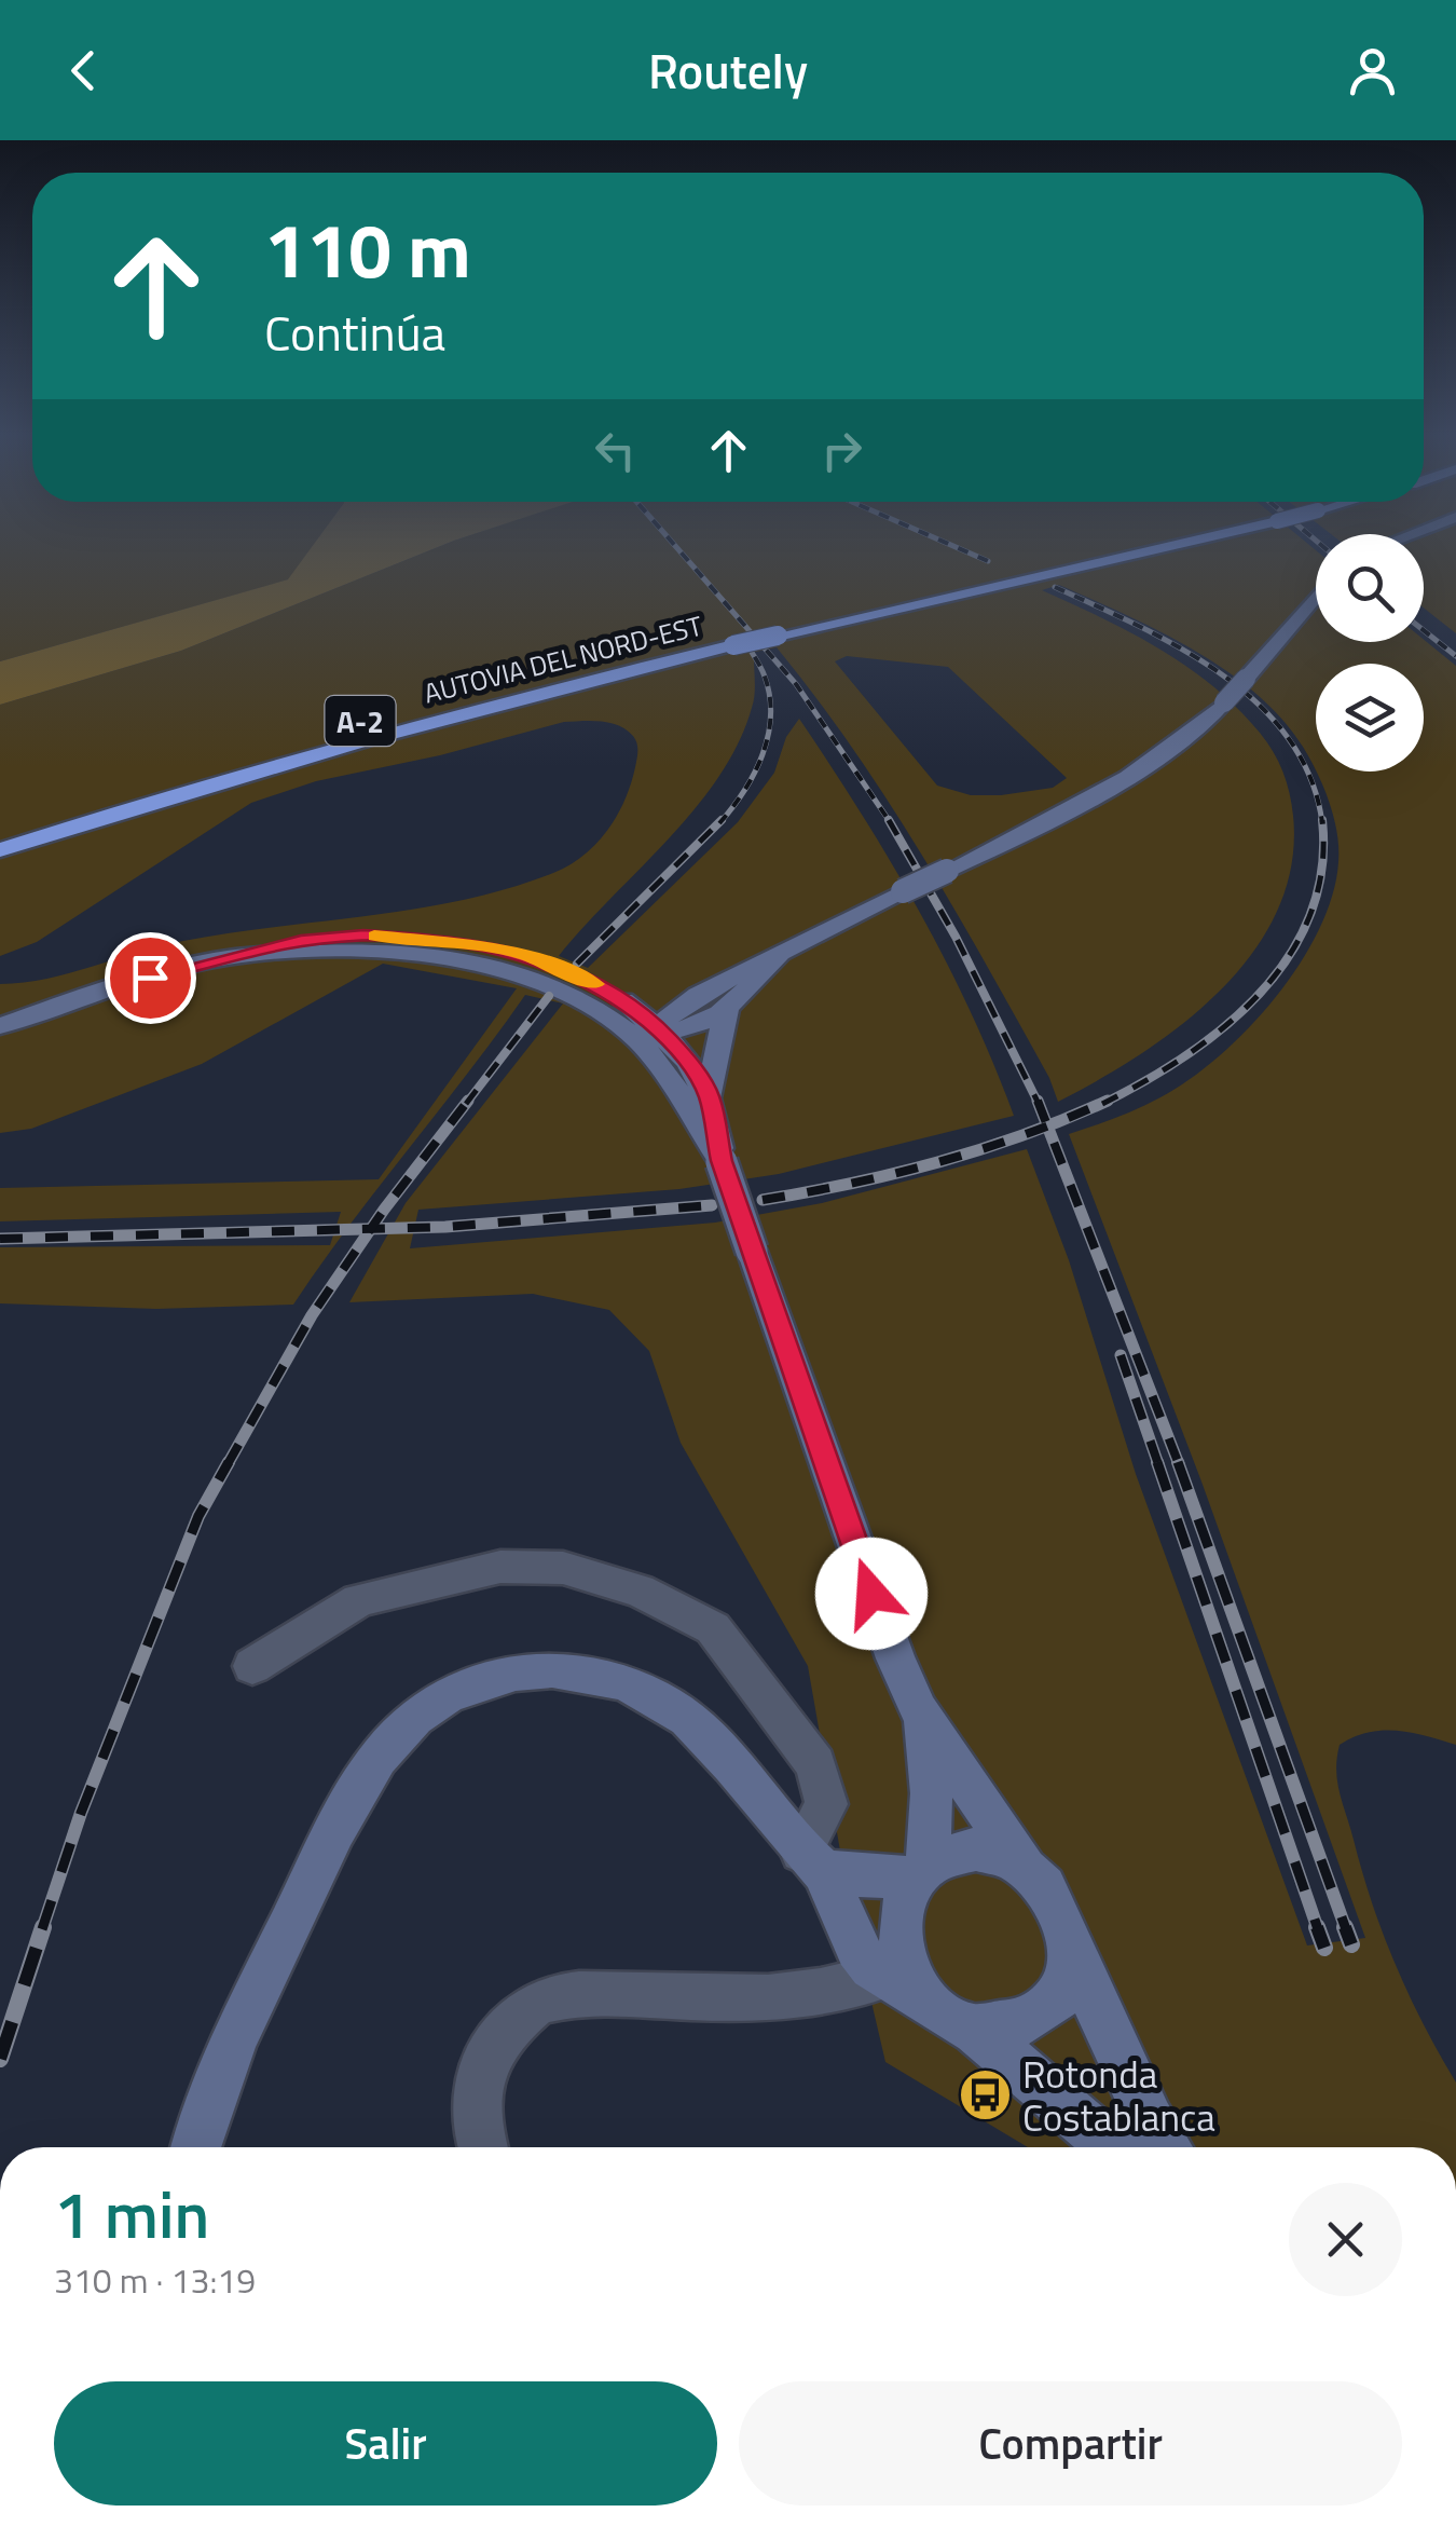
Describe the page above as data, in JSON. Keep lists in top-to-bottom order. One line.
{"streets":{"highway":["AUTOVIA DEL NORD-EST","A-2"]},"places":{"bus stop":["Rotonda Costablanca"]},"page":{"header":"Routely","turn":["110 m","Continúa"],"heading":["1 min","310 m · 13:19"],"buttons":["Salir","Compartir"]}}
